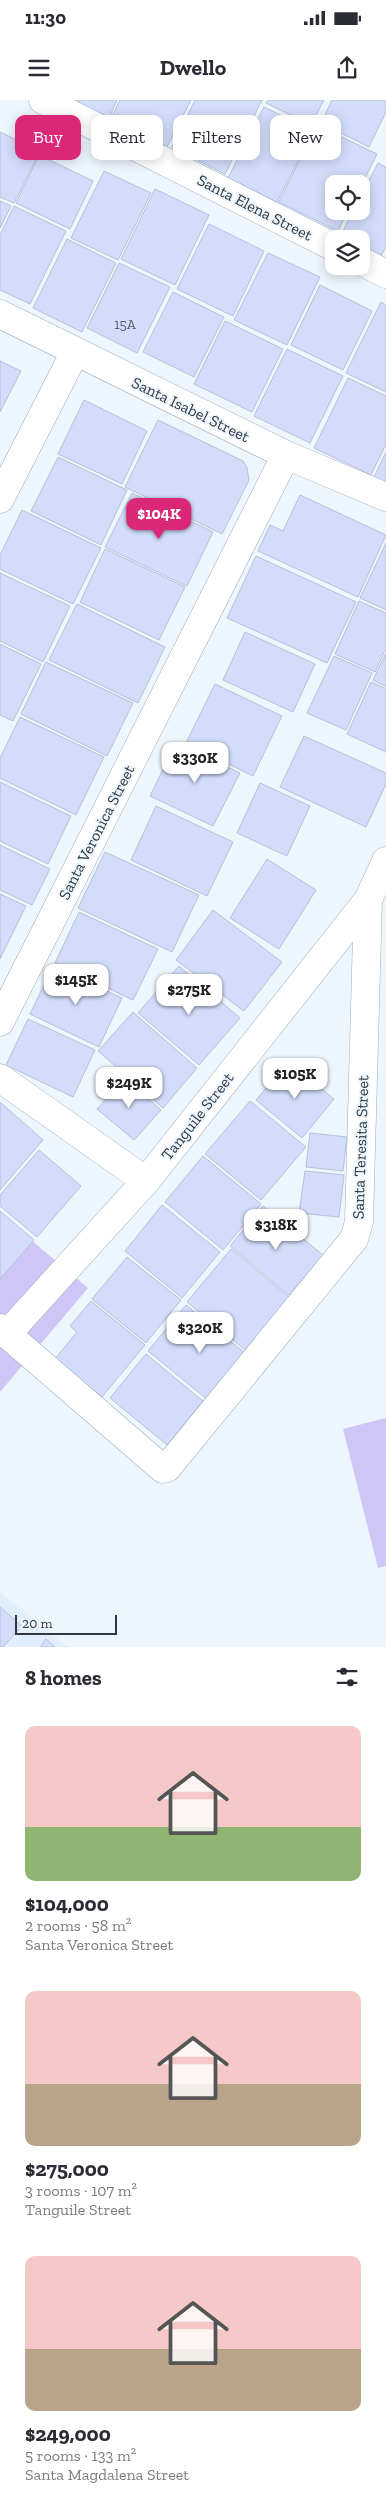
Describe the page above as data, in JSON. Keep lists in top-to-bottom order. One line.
{"streets":{"street":["Santa Elena Street","Santa Isabel Street","Santa Veronica Street","Tanguile Street","Santa Teresita Street"]},"crossings":[["Santa Isabel Street","Santa Veronica Street"],["Tanguile Street","Santa Teresita Street"]],"house_numbers":["15A"],"scale_bar":"20 m","page":{"status":"11:30","header":"Dwello","chip":["Buy","Rent","Filters","New"],"price":["$104K","$330K","$145K","$275K","$105K","$249K","$318K","$320K"],"scale":"20 m","heading":"8 homes","list":[{"name":"$104,000","note":"2 rooms · 58 m² · Santa Veronica Street"},{"name":"$275,000","note":"3 rooms · 107 m² · Tanguile Street"},{"name":"$249,000","note":"5 rooms · 133 m² · Santa Magdalena Street"}]}}
